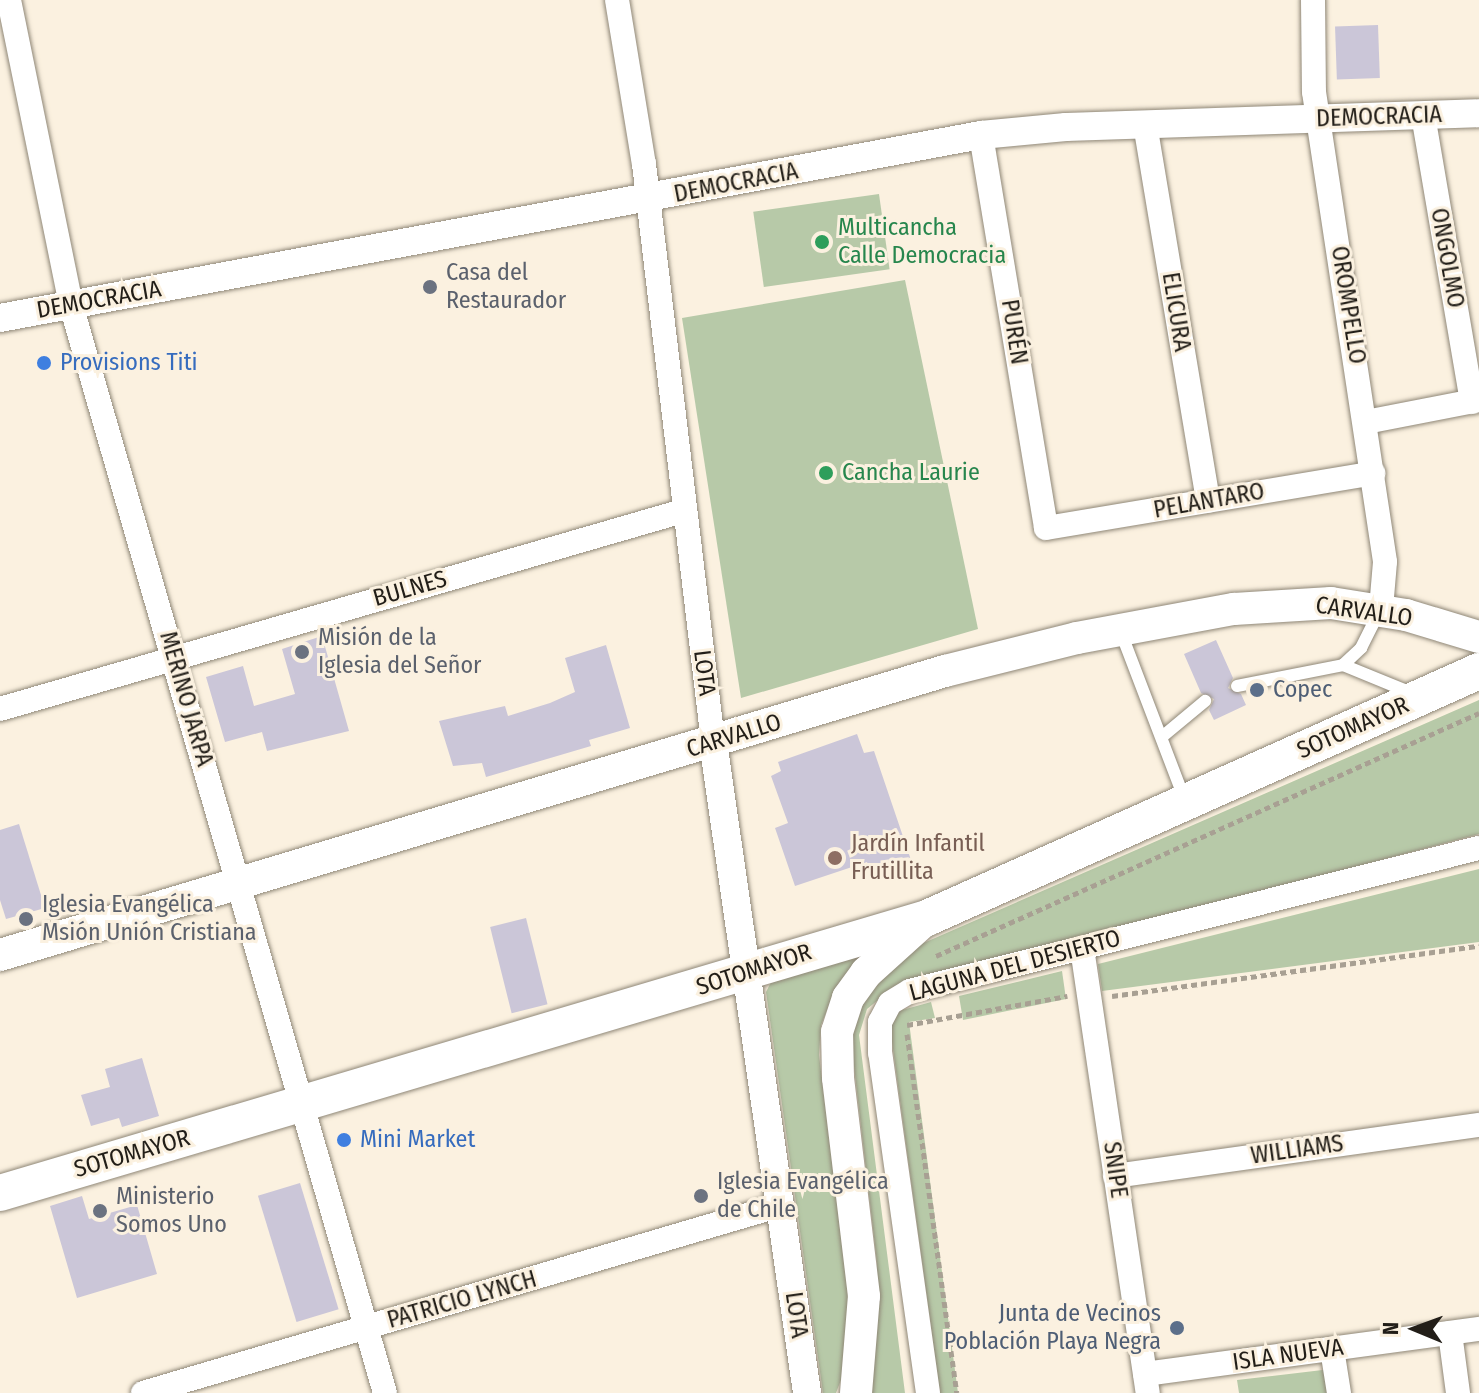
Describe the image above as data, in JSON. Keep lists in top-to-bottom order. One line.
{"streets":{"main road":["CARVALLO","SOTOMAYOR"],"street":["DEMOCRACIA","ONGOLMO","OROMPELLO","ELICURA","PURÉN","PELANTARO","BULNES","LOTA","MERINO JARPA","LAGUNA DEL DESIERTO","WILLIAMS","SNIPE","PATRICIO LYNCH","ISLA NUEVA"]},"crossings":[["DEMOCRACIA","ONGOLMO"],["DEMOCRACIA","OROMPELLO"],["DEMOCRACIA","ELICURA"],["DEMOCRACIA","PURÉN"],["DEMOCRACIA","LOTA"],["DEMOCRACIA","MERINO JARPA"],["OROMPELLO","PELANTARO"],["OROMPELLO","CARVALLO"],["ELICURA","PELANTARO"],["PURÉN","PELANTARO"],["BULNES","LOTA"],["BULNES","MERINO JARPA"],["CARVALLO","LOTA"],["CARVALLO","MERINO JARPA"],["LOTA","SOTOMAYOR"],["LOTA","PATRICIO LYNCH"],["MERINO JARPA","SOTOMAYOR"],["MERINO JARPA","PATRICIO LYNCH"],["LAGUNA DEL DESIERTO","SNIPE"],["WILLIAMS","SNIPE"],["SNIPE","ISLA NUEVA"]],"places":["Multicancha Calle Democracia","Casa del Restaurador","Provisions Titi","Cancha Laurie","Misión de la Iglesia del Señor","Copec","Jardín Infantil Frutillita","Iglesia Evangélica Msión Unión Cristiana","Mini Market","Iglesia Evangélica de Chile","Ministerio Somos Uno","Junta de Vecinos Población Playa Negra"],"north":"left"}
